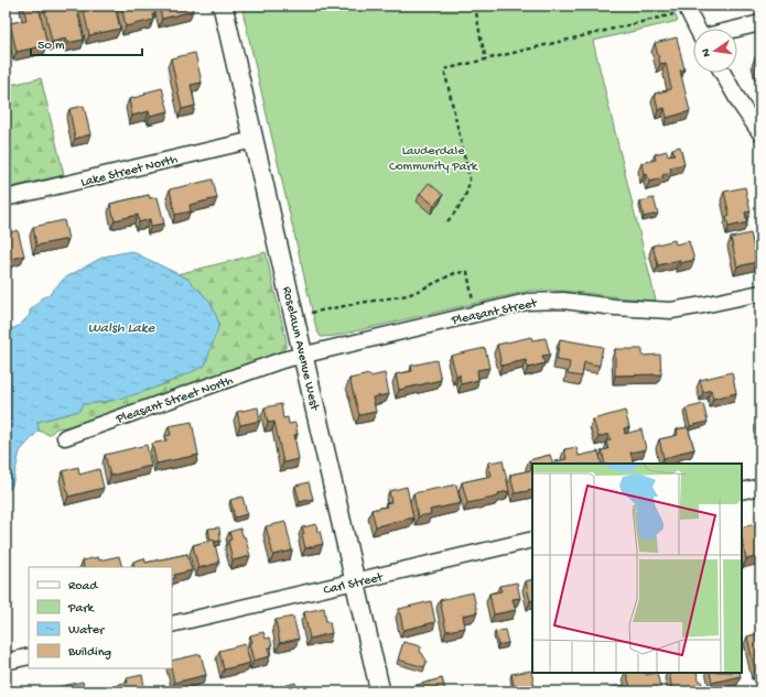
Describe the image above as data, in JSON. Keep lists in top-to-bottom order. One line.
{"streets":{"street":["Lake Street North","Pleasant Street","Roselawn Avenue West","Pleasant Street North","Carl Street"]},"crossings":[["Lake Street North","Roselawn Avenue West"],["Pleasant Street","Roselawn Avenue West"],["Pleasant Street","Pleasant Street North"],["Roselawn Avenue West","Carl Street"]],"water":["Walsh Lake"],"parks":["Lauderdale Community Park"],"legend":["Road","Park","Water","Building"],"scale_bar":"50 m","north":"left"}
